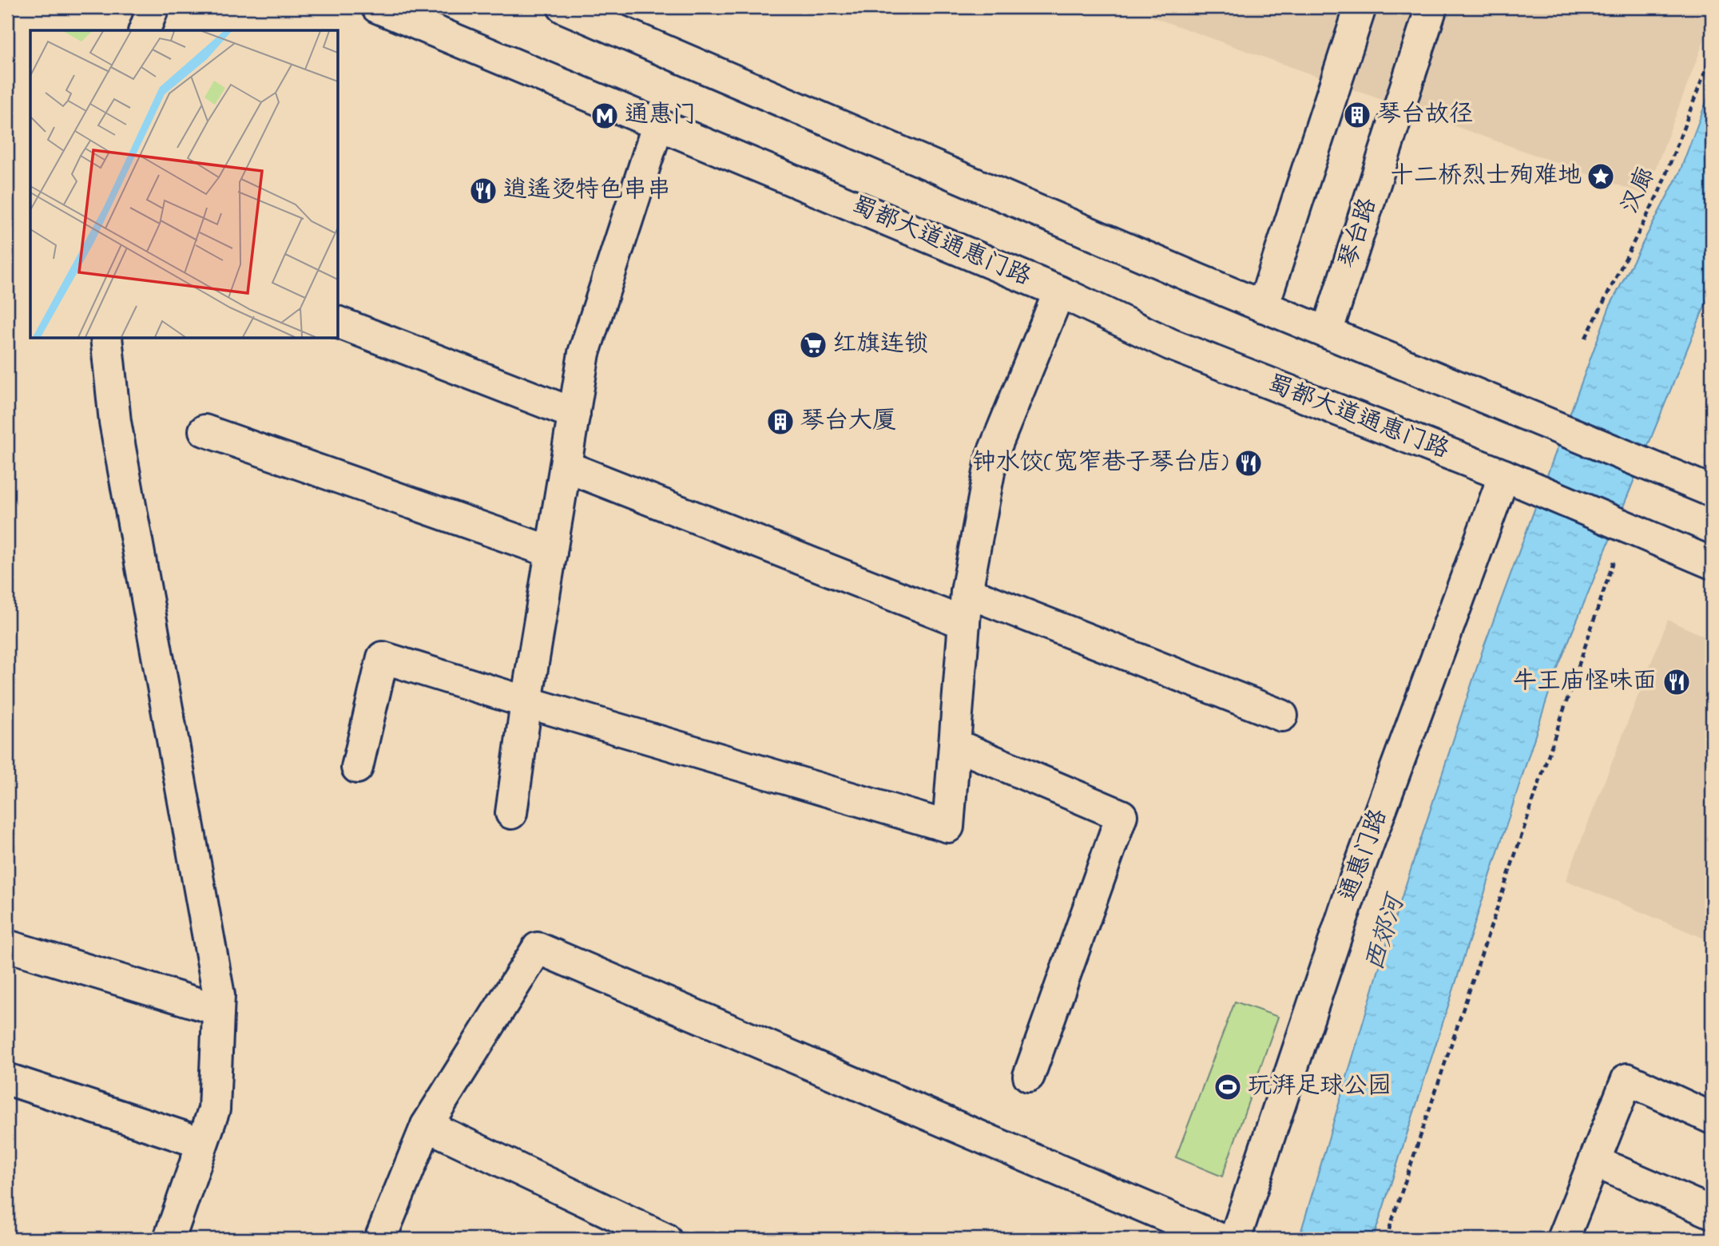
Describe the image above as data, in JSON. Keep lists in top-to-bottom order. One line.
{"streets":{"main road":["琴台路","蜀都大道通惠门路","通惠门路"],"path":["汉廊"]},"crossings":[["蜀都大道通惠门路","通惠门路"]],"water":["西郊河"],"places":{"building":["琴台故径","琴台大厦"],"metro station":["通惠门"],"place":["十二桥烈士殉难地"],"restaurant":["逍遥烫特色串串","钟水饺(宽窄巷子琴台店)","牛王庙怪味面"],"supermarket":["红旗连锁"],"sports":["玩湃足球公园"]}}
